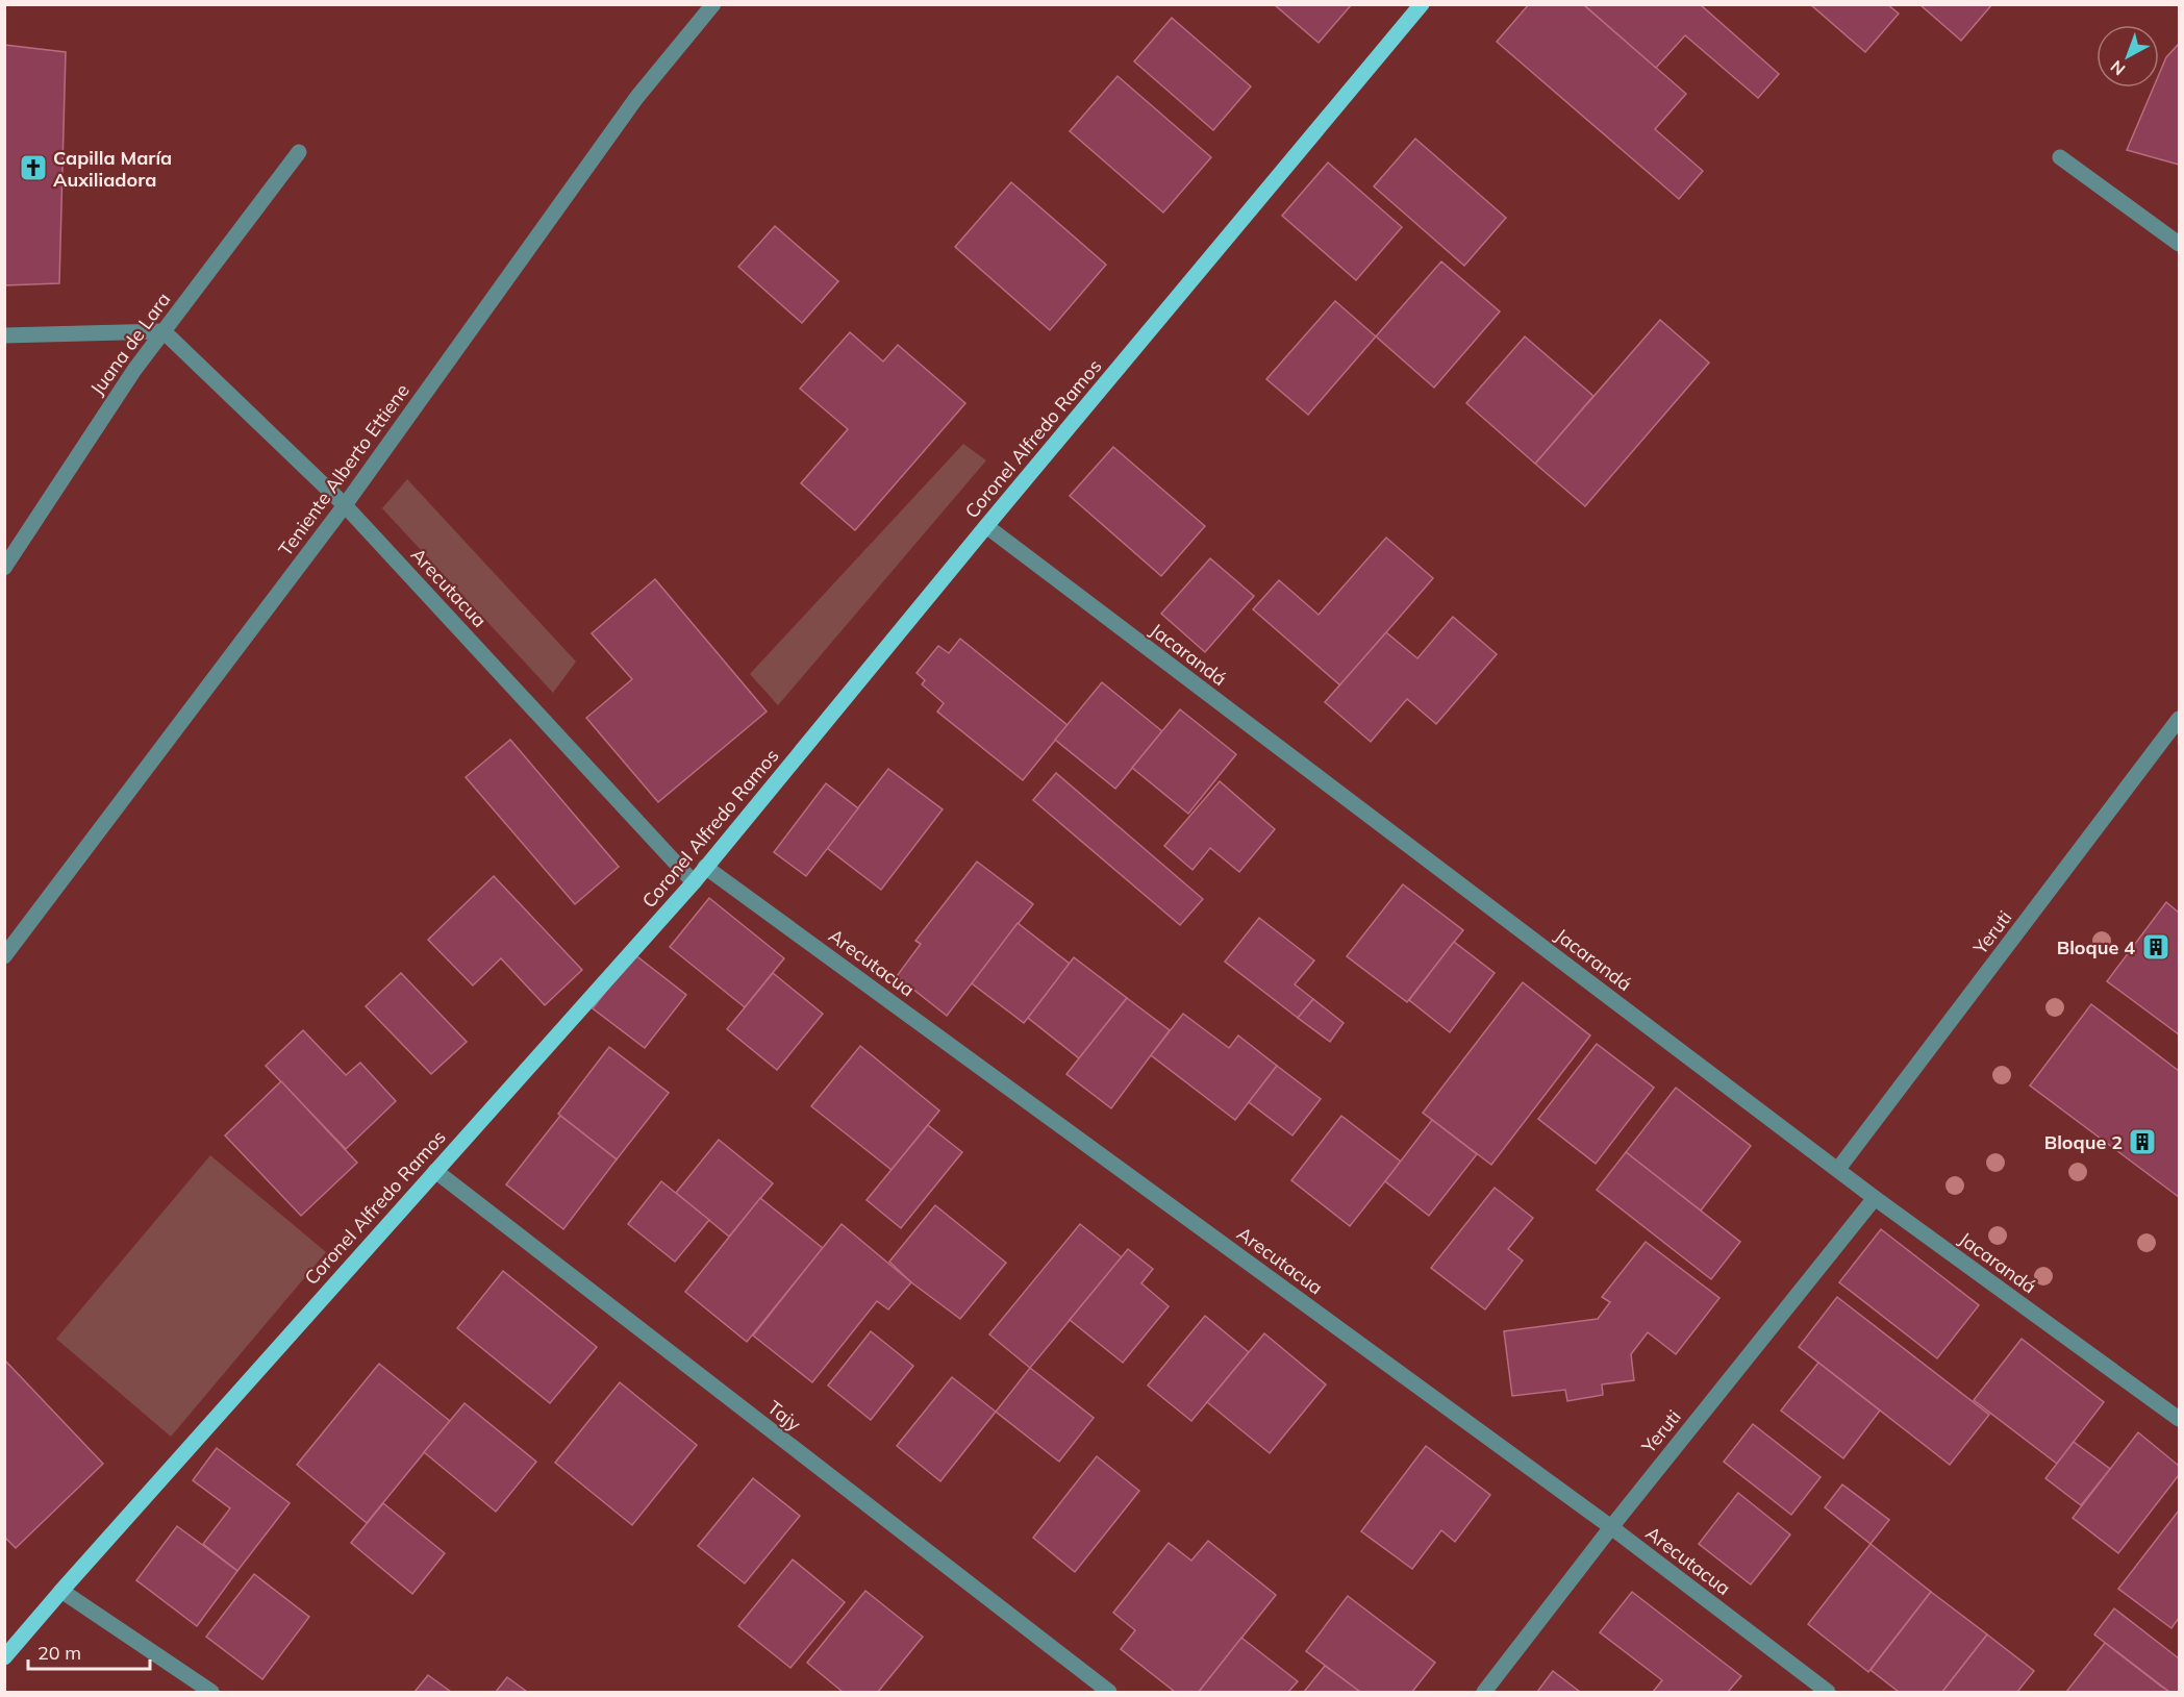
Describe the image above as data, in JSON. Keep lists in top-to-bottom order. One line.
{"streets":{"main road":["Coronel Alfredo Ramos"],"street":["Juana de Lara","Teniente Alberto Ettiene","Arecutacua","Jacarandá","Yeruti","Tajy"]},"crossings":[["Juana de Lara","Arecutacua"],["Coronel Alfredo Ramos","Arecutacua"],["Coronel Alfredo Ramos","Jacarandá"],["Coronel Alfredo Ramos","Tajy"],["Teniente Alberto Ettiene","Arecutacua"],["Arecutacua","Yeruti"],["Jacarandá","Yeruti"]],"places":{"church":["Capilla María Auxiliadora"],"building":["Bloque 4","Bloque 2"]},"scale_bar":"20 m","north":"bottom left"}
